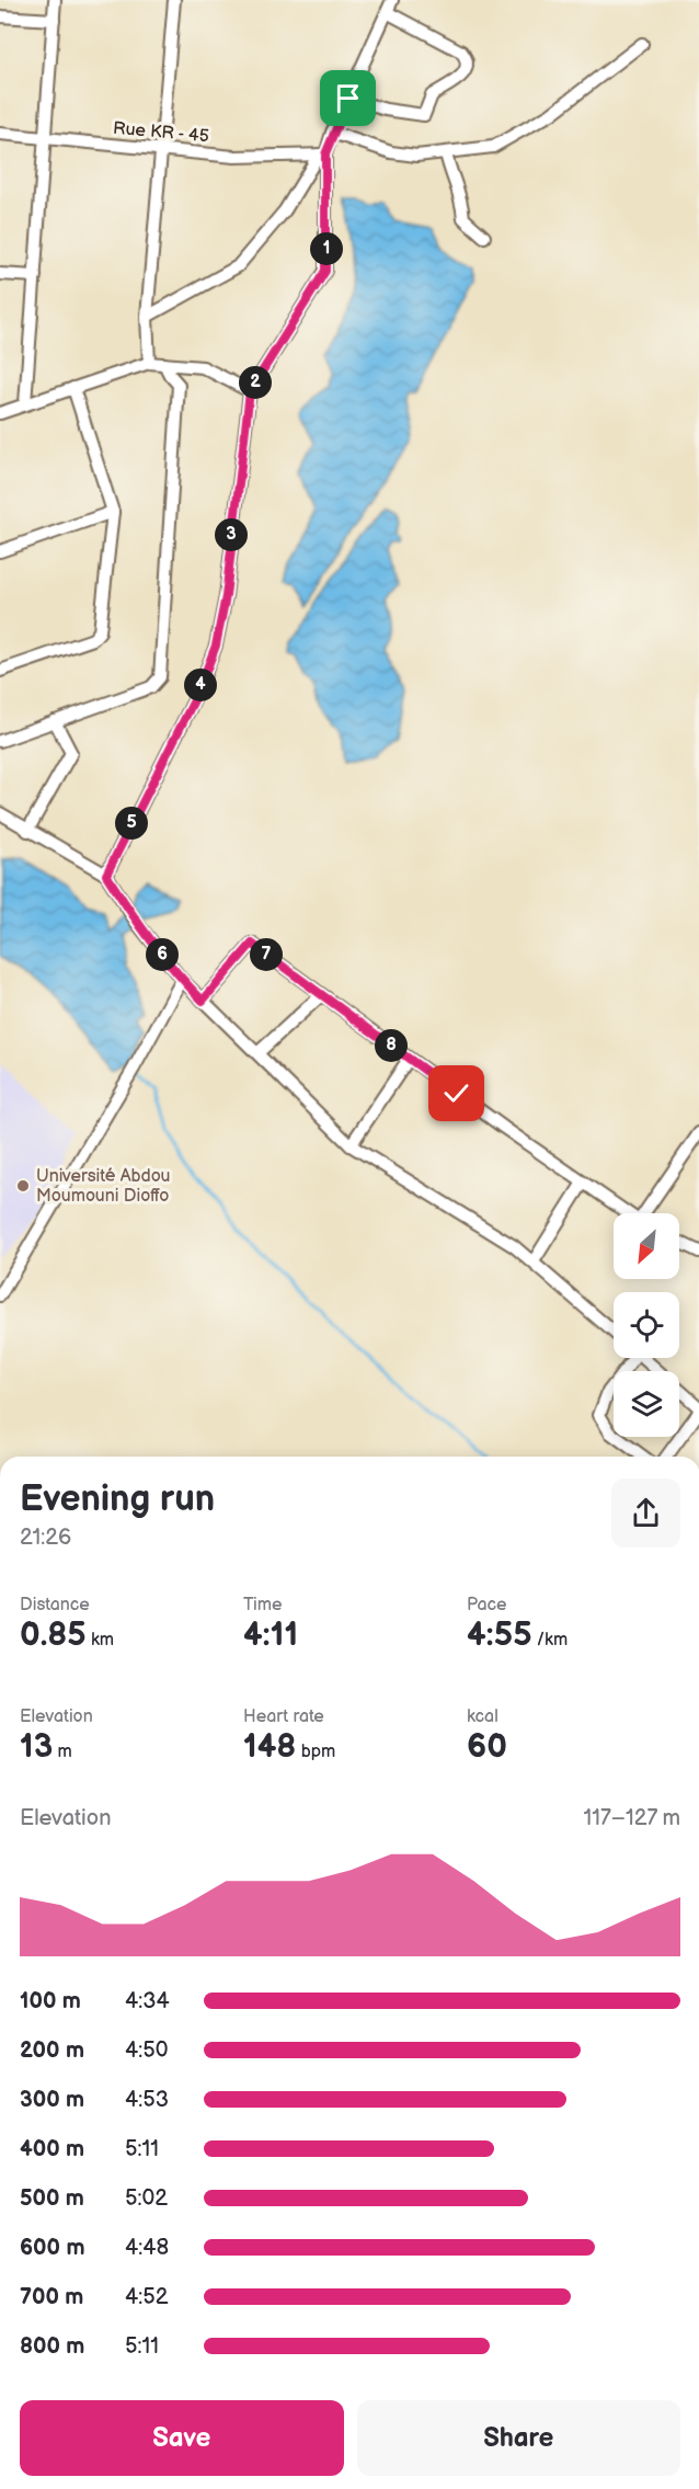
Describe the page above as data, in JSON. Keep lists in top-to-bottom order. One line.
{"streets":{"street":["Rue KR - 45"]},"places":["Université Abdou Moumouni Dioffo"],"north":"bottom left","page":{"pins":["1","2","3","4","5","6","7","8"],"heading":["Evening run","21:26"],"stats":[["Distance","0.85 km"],["Time","4:11"],["Pace","4:55 /km"],["Elevation","13 m"],["Heart rate","148 bpm"],["kcal","60"]],"chart":["Elevation","117–127 m"],"list":[{"name":"100 m","note":"4:34"},{"name":"200 m","note":"4:50"},{"name":"300 m","note":"4:53"},{"name":"400 m","note":"5:11"},{"name":"500 m","note":"5:02"},{"name":"600 m","note":"4:48"},{"name":"700 m","note":"4:52"},{"name":"800 m","note":"5:11"}],"buttons":["Save","Share"]}}
